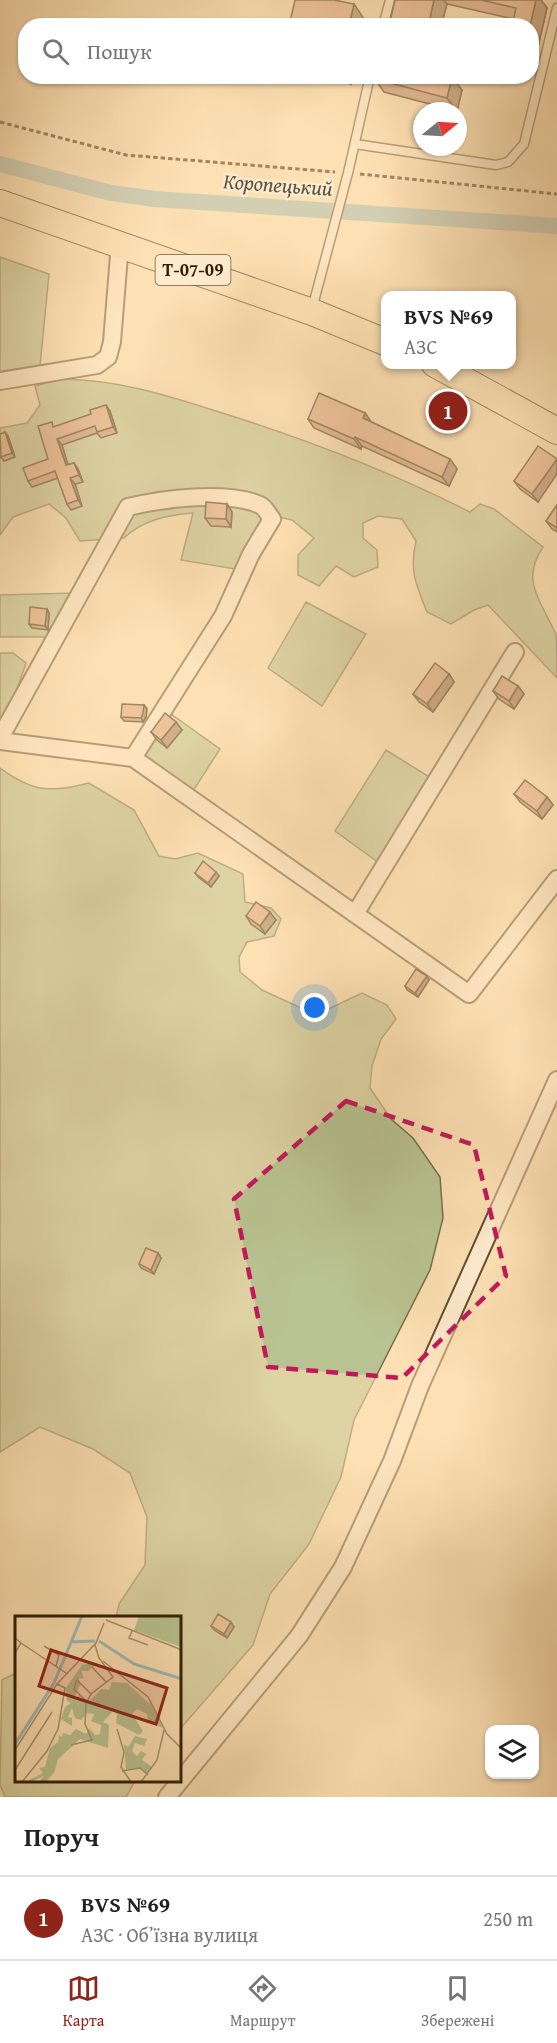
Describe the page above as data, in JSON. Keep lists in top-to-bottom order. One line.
{"streets":{"main road":["Т-07-09"]},"water":["Коропецький"],"north":"right","page":{"search":"Пошук","popup":["BVS №69","АЗС"],"pins":"1","heading":"Поруч","list":[{"mark":"1","name":"BVS №69","note":"АЗС · Обʼїзна вулиця","value":"250 m"}],"nav":["Карта","Маршрут","Збережені"]}}
